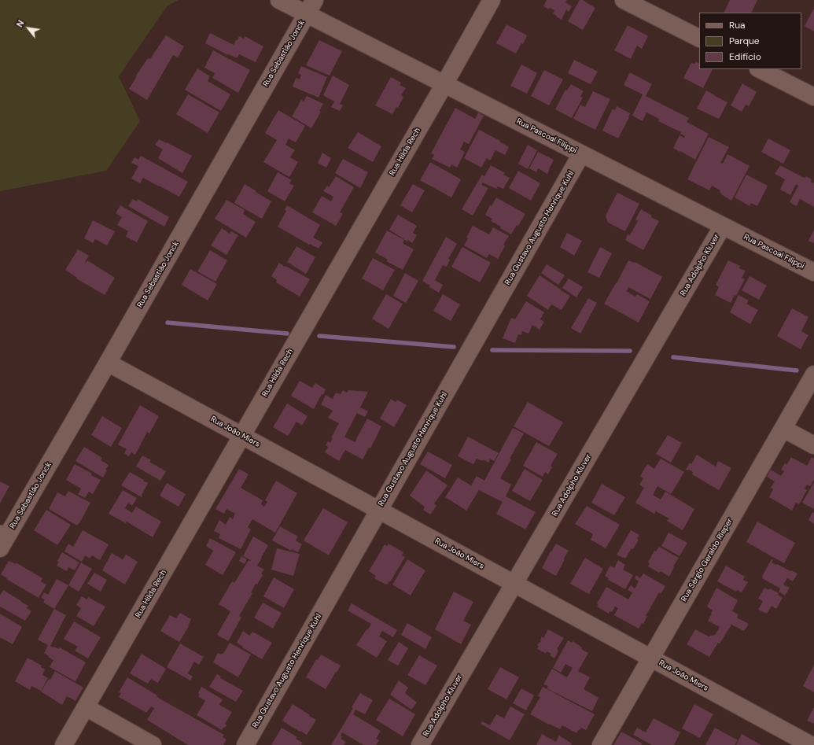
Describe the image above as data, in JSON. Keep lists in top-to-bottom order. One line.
{"streets":{"street":["Rua Sebastião Jonck","Rua Pascoal Filippi","Rua Hilda Rech","Rua Gustavo Augusto Henrique Kuhl","Rua Adolpho Kluver","Rua João Miers","Rua Sérgio Geraldo Rieper"]},"crossings":[["Rua Sebastião Jonck","Rua Pascoal Filippi"],["Rua Sebastião Jonck","Rua João Miers"],["Rua Pascoal Filippi","Rua Hilda Rech"],["Rua Pascoal Filippi","Rua Gustavo Augusto Henrique Kuhl"],["Rua Pascoal Filippi","Rua Adolpho Kluver"],["Rua Hilda Rech","Rua João Miers"],["Rua Gustavo Augusto Henrique Kuhl","Rua João Miers"],["Rua Adolpho Kluver","Rua João Miers"],["Rua João Miers","Rua Sérgio Geraldo Rieper"]],"legend":["Rua","Parque","Edifício"],"north":"top left"}
